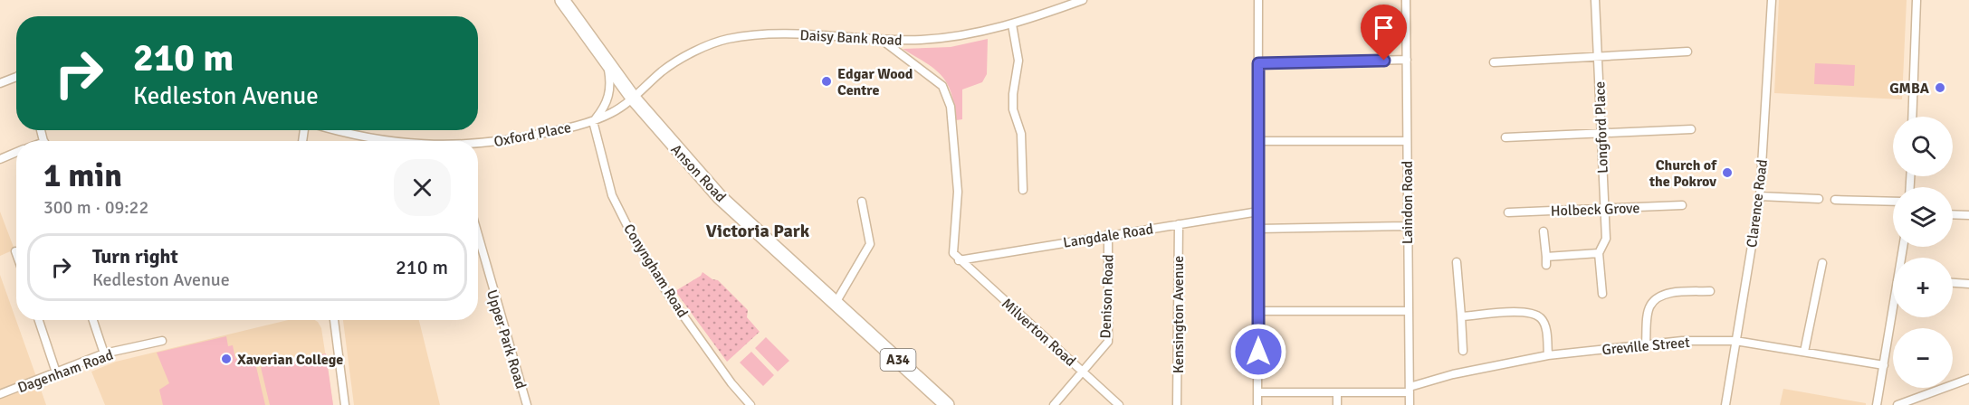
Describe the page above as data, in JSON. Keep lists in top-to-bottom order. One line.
{"streets":{"highway":["Anson Road","A34"],"street":["Daisy Bank Road","Longford Place","Oxford Place","Laindon Road","Clarence Road","Holbeck Grove","Langdale Road","Conyngham Road","Denison Road","Kensington Avenue","Milverton Road","Upper Park Road","Greville Street","Dagenham Road"]},"crossings":[["Daisy Bank Road","Oxford Place"],["Daisy Bank Road","Anson Road"],["Longford Place","Holbeck Grove"],["Oxford Place","Anson Road"],["Oxford Place","Conyngham Road"],["Laindon Road","Greville Street"],["Clarence Road","Greville Street"],["Langdale Road","Denison Road"],["Langdale Road","Kensington Avenue"],["Langdale Road","Milverton Road"],["Denison Road","Milverton Road"]],"districts":["Victoria Park"],"places":["Edgar Wood Centre","GMBA","Church of the Pokrov","Xaverian College"],"page":{"turn":["210 m","Kedleston Avenue"],"map_buttons":["+","−"],"heading":["1 min","300 m · 09:22"],"list":[{"name":"Turn right","note":"Kedleston Avenue","value":"210 m"}]}}
